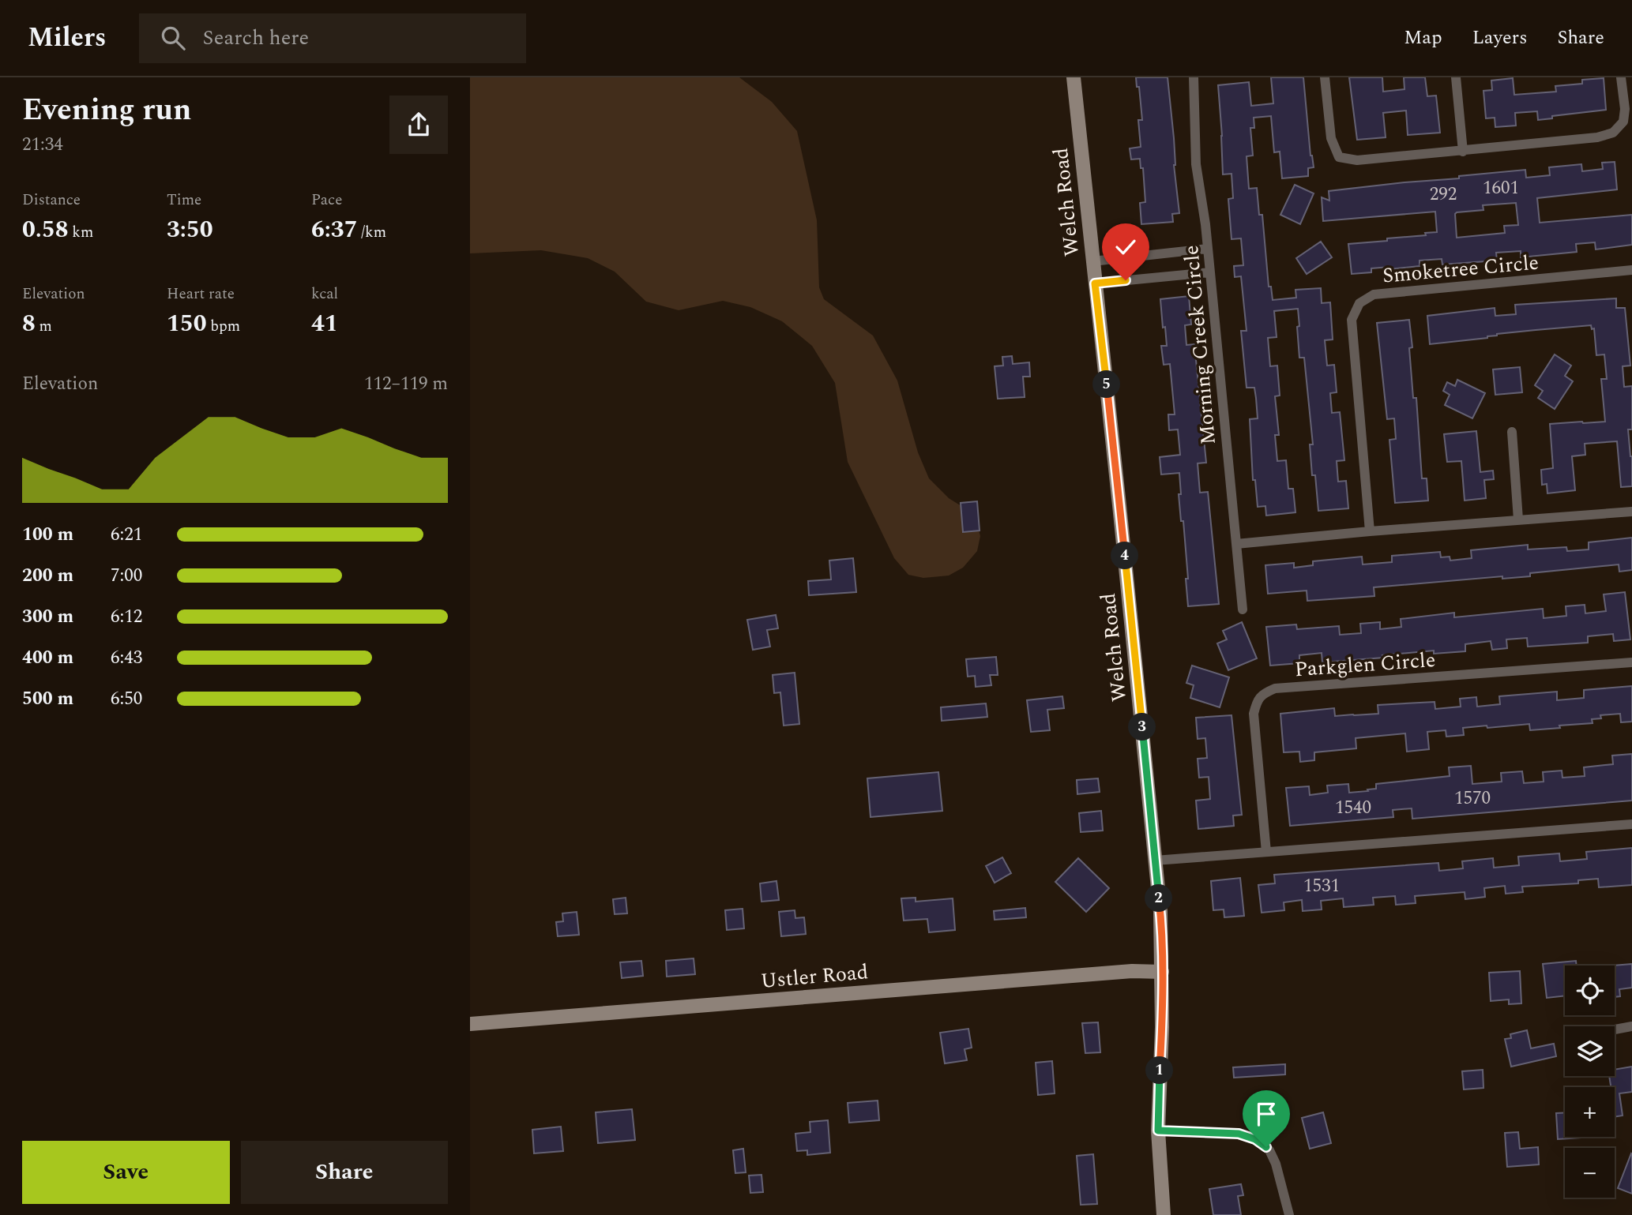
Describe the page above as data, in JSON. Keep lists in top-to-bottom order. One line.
{"streets":{"main road":["Welch Road","Ustler Road"],"street":["Smoketree Circle","Morning Creek Circle","Parkglen Circle"]},"crossings":[["Welch Road","Ustler Road"]],"house_numbers":["1601","292","1570","1540","1531"],"page":{"header":"Milers","search":"Search here","nav":["Map","Layers","Share"],"heading":["Evening run","21:34"],"stats":[["Distance","0.58 km"],["Time","3:50"],["Pace","6:37 /km"],["Elevation","8 m"],["Heart rate","150 bpm"],["kcal","41"]],"chart":["Elevation","112–119 m"],"pins":["5","4","3","2","1"],"list":[{"name":"100 m","note":"6:21"},{"name":"200 m","note":"7:00"},{"name":"300 m","note":"6:12"},{"name":"400 m","note":"6:43"},{"name":"500 m","note":"6:50"}],"map_buttons":["+","−"],"buttons":["Save","Share"]}}
